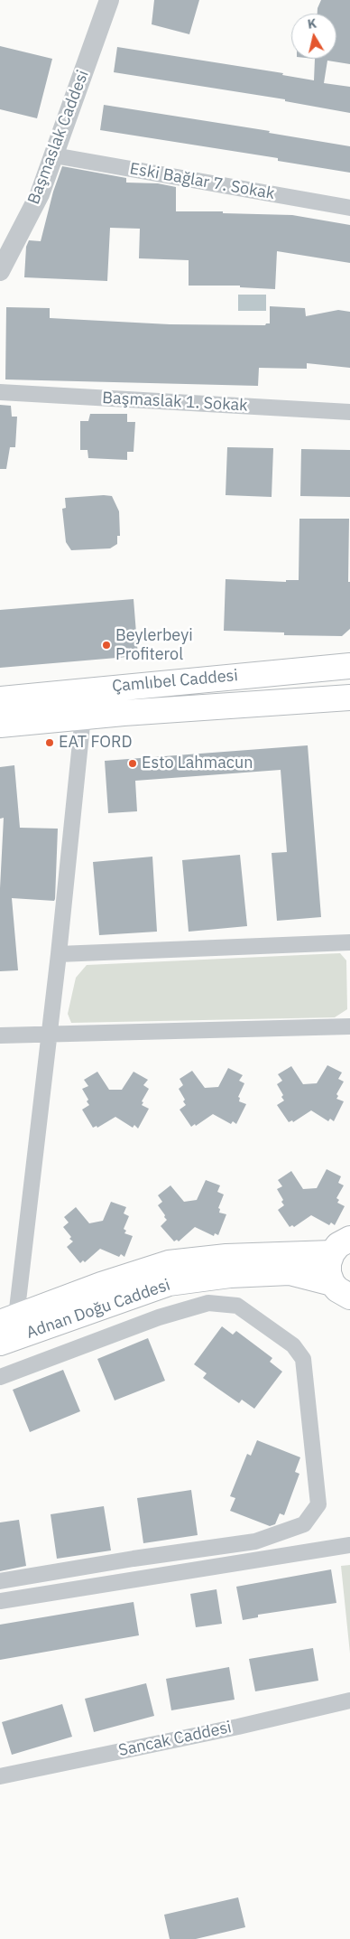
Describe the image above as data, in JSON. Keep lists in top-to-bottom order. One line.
{"streets":{"main road":["Çamlıbel Caddesi","Adnan Doğu Caddesi"],"street":["Başmaslak Caddesi","Eski Bağlar 7. Sokak","Başmaslak 1. Sokak","Sancak Caddesi"]},"crossings":[["Başmaslak Caddesi","Eski Bağlar 7. Sokak"]],"places":["Beylerbeyi Profiterol","EAT FORD","Esto Lahmacun"],"north":"top"}
